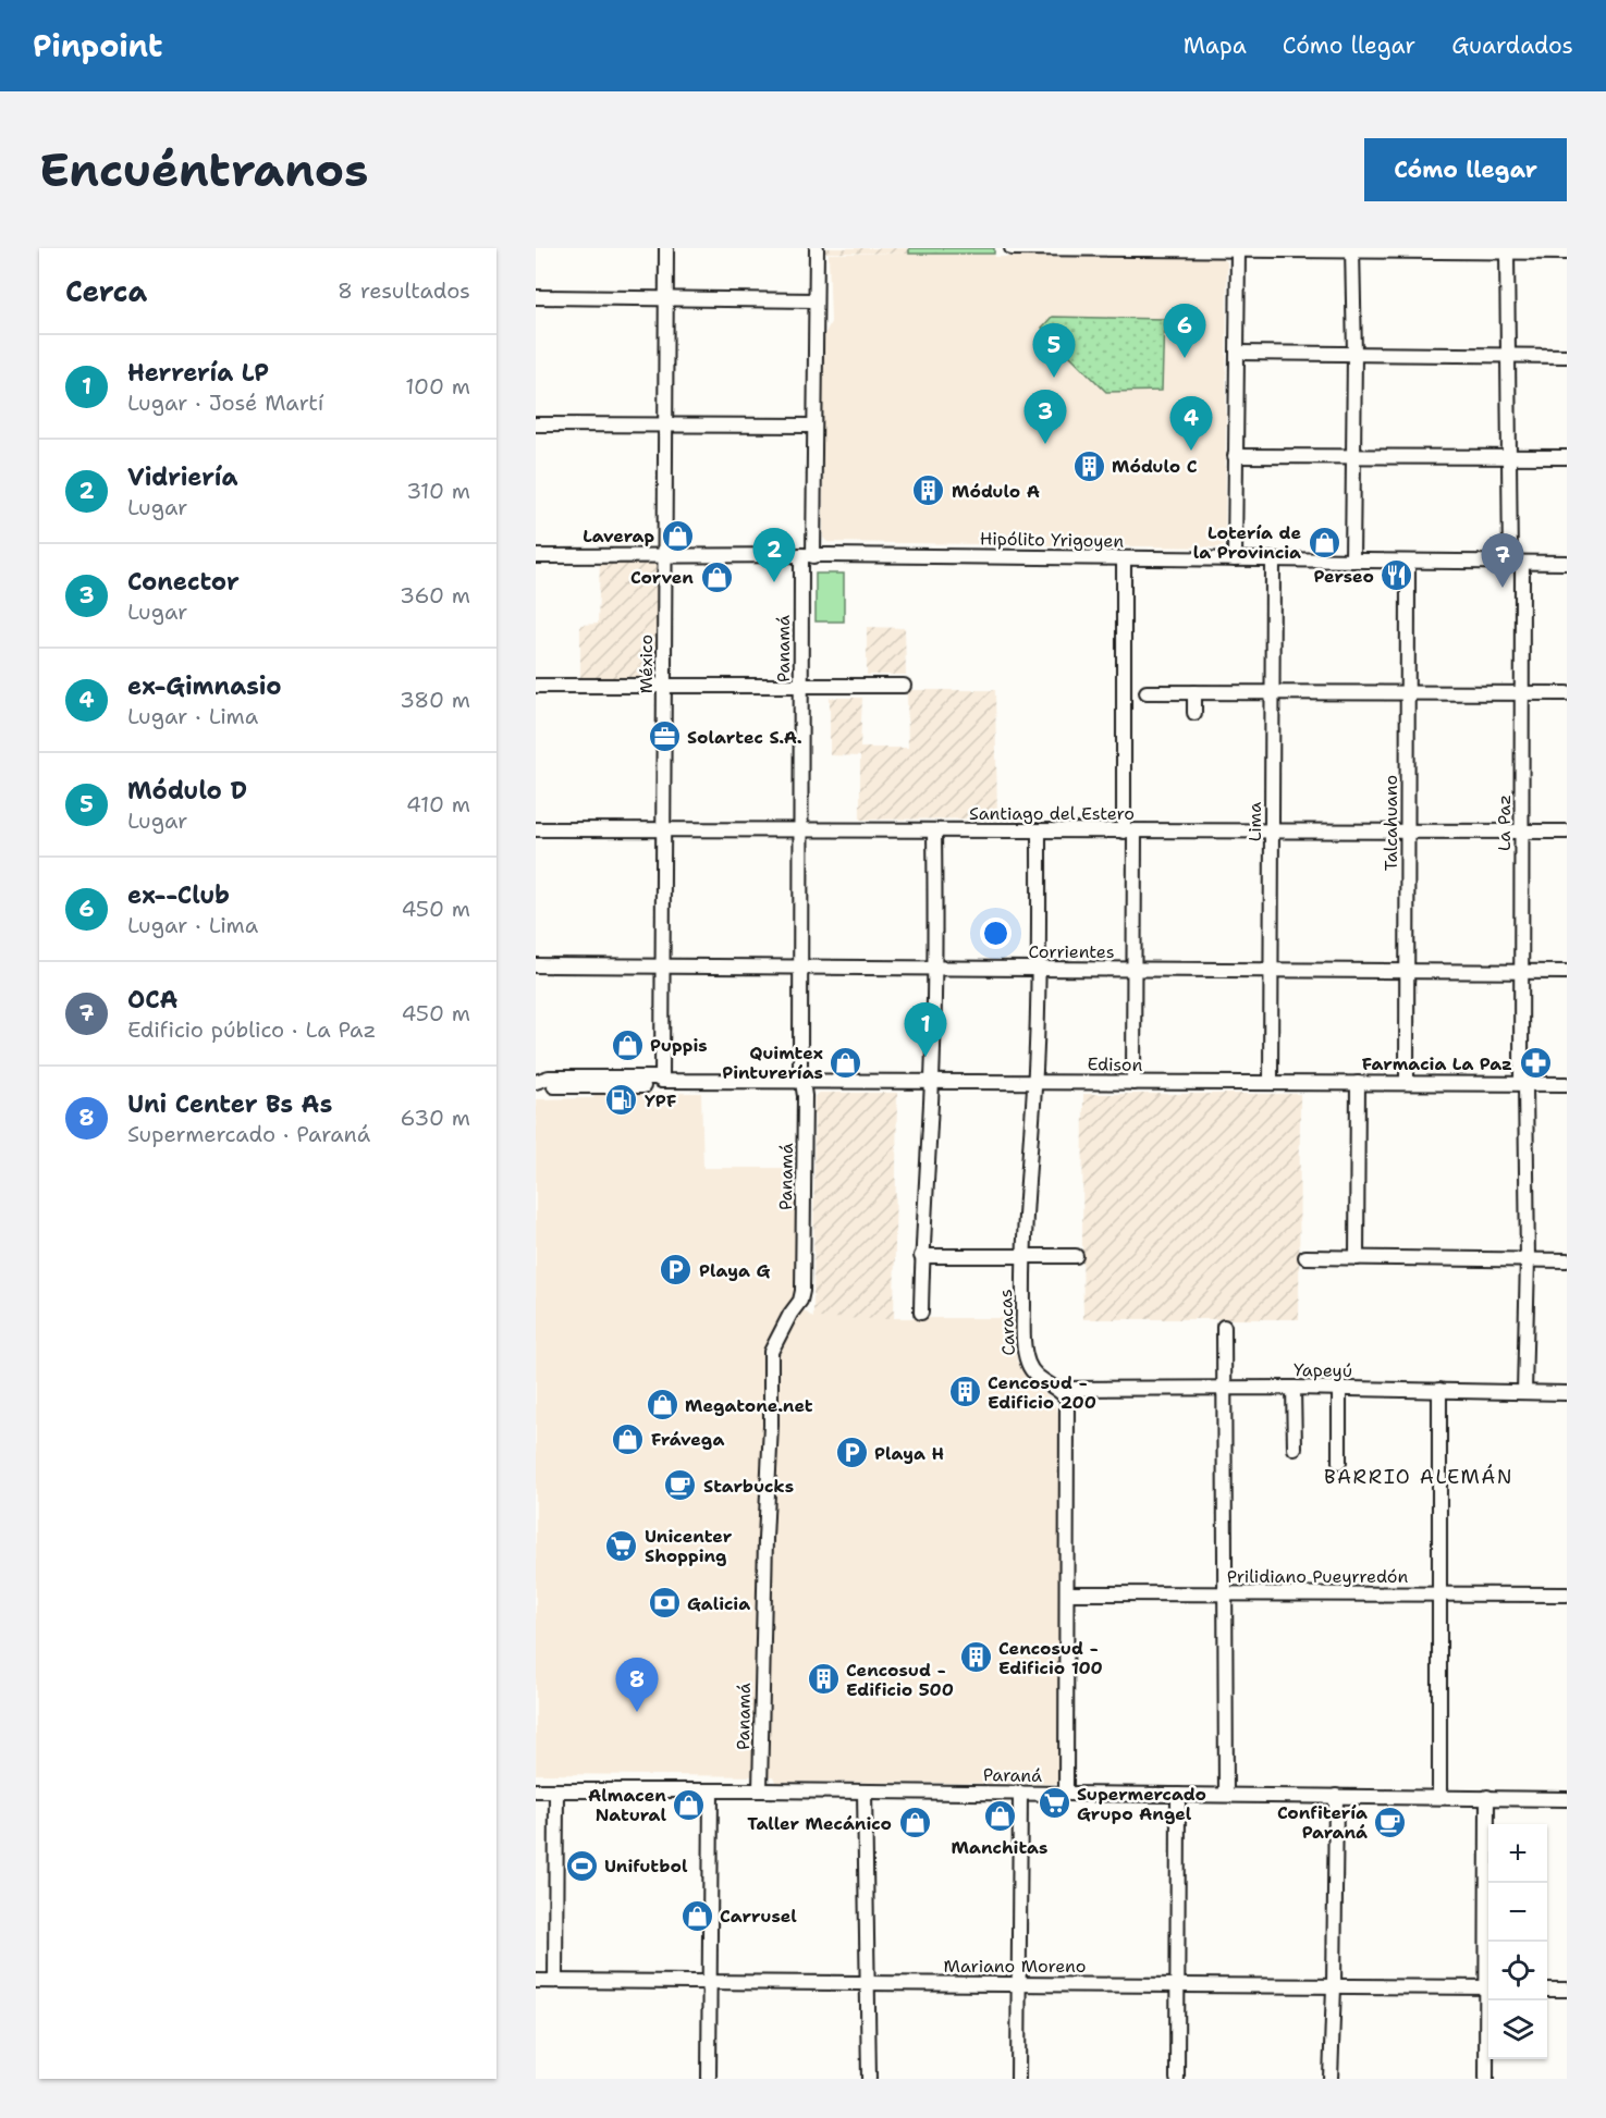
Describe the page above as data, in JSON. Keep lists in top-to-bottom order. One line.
{"streets":{"street":["Hipólito Yrigoyen","Panamá","México","Santiago del Estero","Lima","Talcahuano","La Paz","Corrientes","Edison","Caracas","Yapeyú","Prilidiano Pueyrredón","Paraná","Mariano Moreno"]},"crossings":[["Hipólito Yrigoyen","Panamá"],["Hipólito Yrigoyen","México"],["Hipólito Yrigoyen","Lima"],["Hipólito Yrigoyen","Talcahuano"],["Hipólito Yrigoyen","La Paz"],["Panamá","Santiago del Estero"],["Panamá","Corrientes"],["Panamá","Edison"],["Panamá","Paraná"],["México","Santiago del Estero"],["México","Corrientes"],["México","Edison"],["Santiago del Estero","Lima"],["Santiago del Estero","Talcahuano"],["Santiago del Estero","La Paz"],["Santiago del Estero","Caracas"],["Lima","Corrientes"],["Lima","Edison"],["Talcahuano","Corrientes"],["Talcahuano","Edison"],["La Paz","Corrientes"],["La Paz","Edison"],["La Paz","Yapeyú"],["Corrientes","Caracas"],["Edison","Caracas"],["Caracas","Yapeyú"]],"districts":["BARRIO ALEMÁN"],"places":{"building":["Módulo C","Módulo A","Cencosud - Edificio 200","Cencosud - Edificio 100","Cencosud - Edificio 500"],"shop":["Laverap","Lotería de la Provincia","Corven","Puppis","Quimtex Pinturerías","Megatone.net","Frávega","Almacen Natural","Manchitas","Taller Mecánico","Carrusel"],"restaurant":["Perseo"],"office":["Solartec S.A."],"pharmacy":["Farmacia La Paz"],"fuel station":["YPF"],"parking":["Playa G","Playa H"],"cafe":["Starbucks","Confitería Paraná"],"supermarket":["Unicenter Shopping","Supermercado Grupo Angel"],"bank":["Galicia"],"sports":["Unifutbol"]},"page":{"header":"Pinpoint","nav":["Mapa","Cómo llegar","Guardados"],"buttons":"Cómo llegar","title":"Encuéntranos","heading":["Cerca","8 resultados"],"pins":["6","5","3","4","2","7","1","8"],"list":[{"mark":"1","name":"Herrería LP","note":"Lugar · José Martí","value":"100 m"},{"mark":"2","name":"Vidriería","note":"Lugar","value":"310 m"},{"mark":"3","name":"Conector","note":"Lugar","value":"360 m"},{"mark":"4","name":"ex-Gimnasio","note":"Lugar · Lima","value":"380 m"},{"mark":"5","name":"Módulo D","note":"Lugar","value":"410 m"},{"mark":"6","name":"ex--Club","note":"Lugar · Lima","value":"450 m"},{"mark":"7","name":"OCA","note":"Edificio público · La Paz","value":"450 m"},{"mark":"8","name":"Uni Center Bs As","note":"Supermercado · Paraná","value":"630 m"}],"map_buttons":["+","−"]}}
